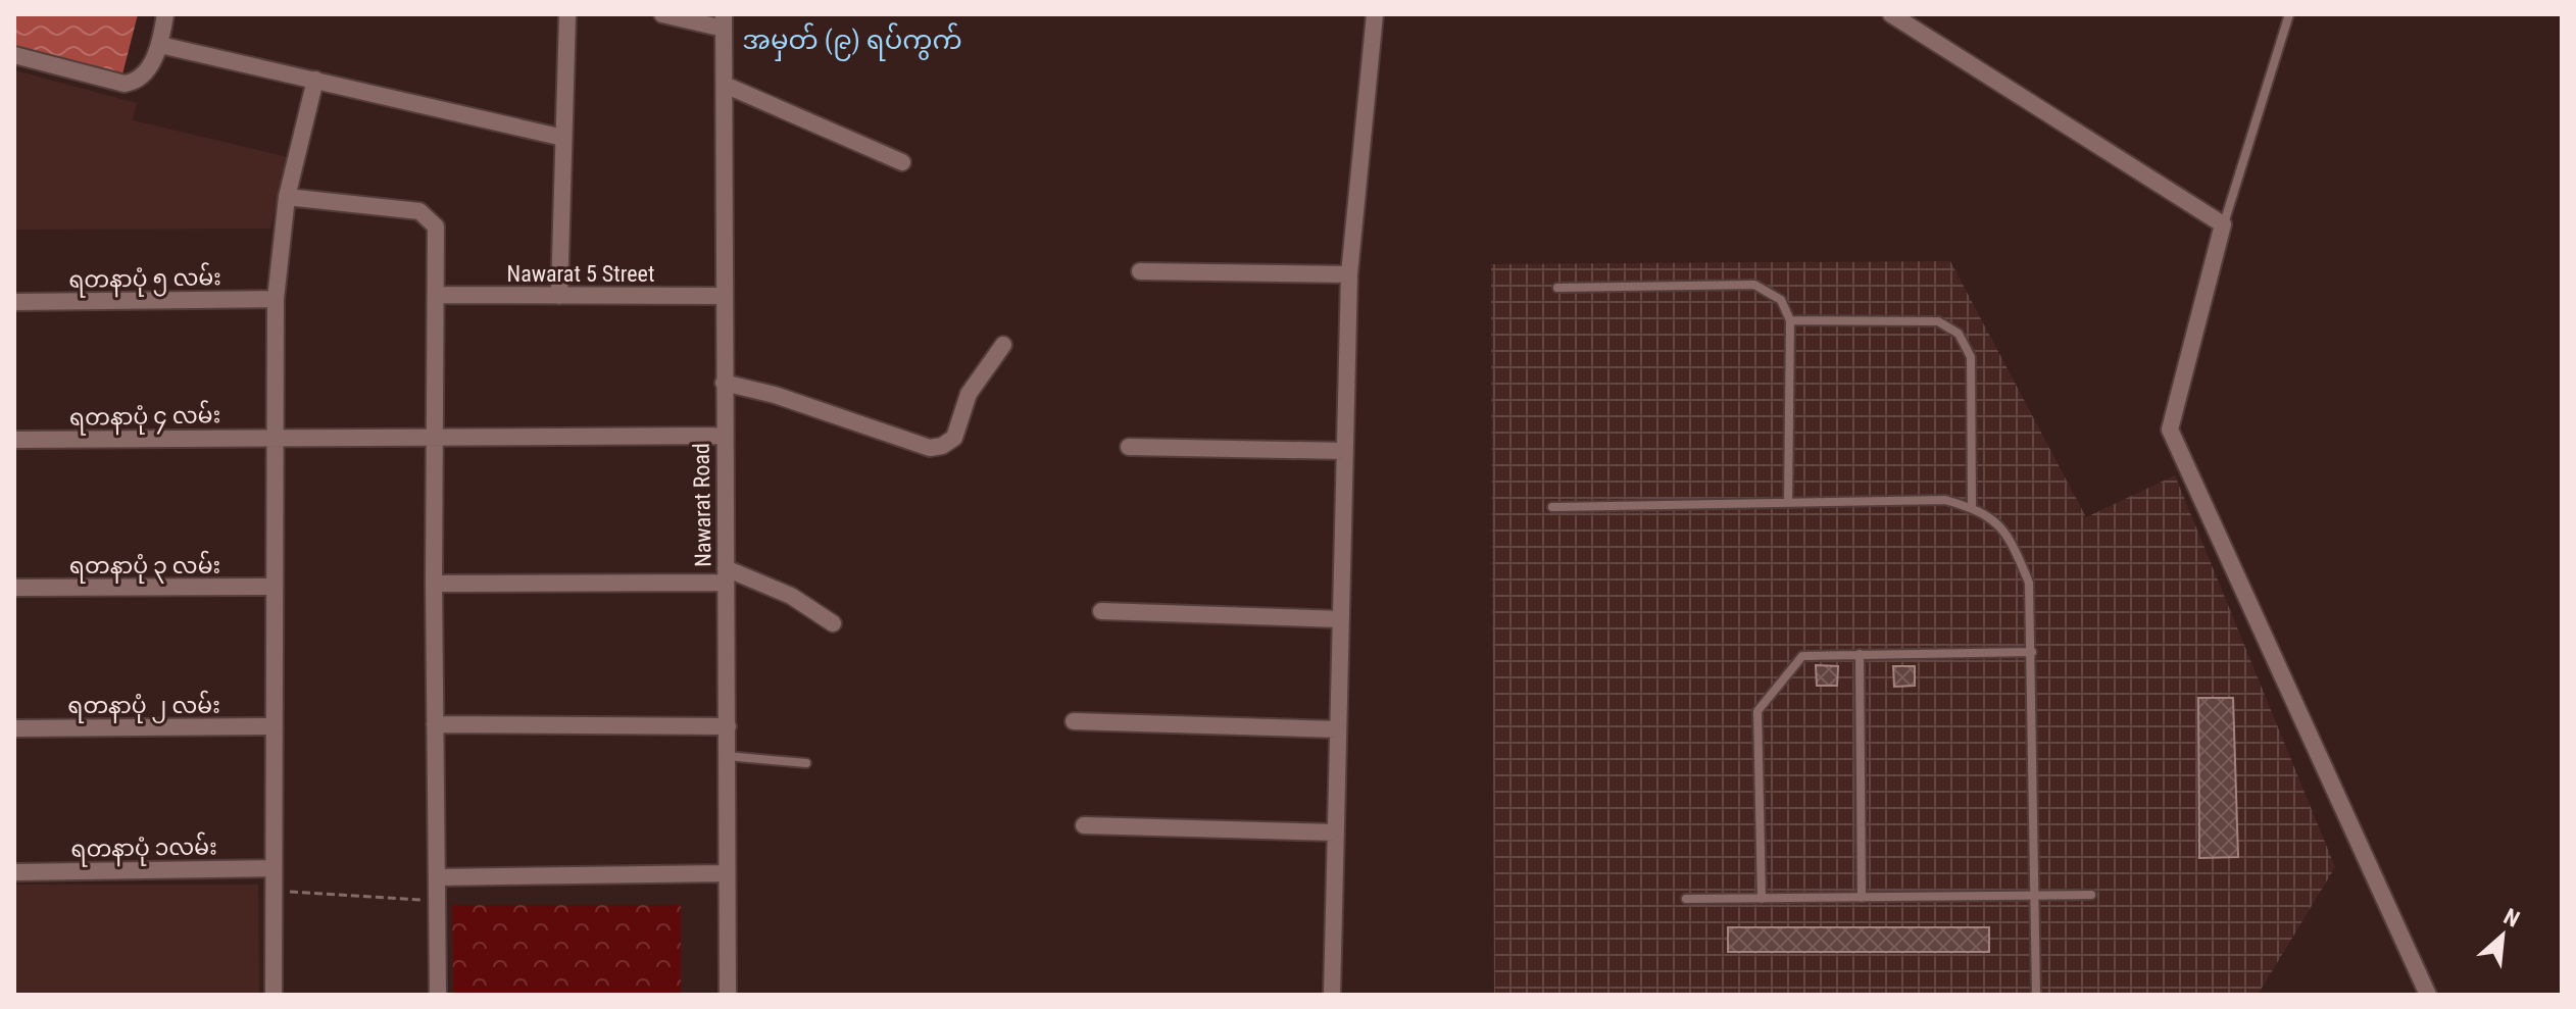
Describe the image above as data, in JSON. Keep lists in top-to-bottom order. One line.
{"streets":{"street":["Nawarat 5 Street","ရတနာပုံ ၅ လမ်း","ရတနာပုံ ၄ လမ်း","Nawarat Road","ရတနာပုံ ၃ လမ်း","ရတနာပုံ ၂ လမ်း","ရတနာပုံ ၁လမ်း"]},"crossings":[["Nawarat 5 Street","Nawarat Road"],["ရတနာပုံ ၄ လမ်း","Nawarat Road"]],"districts":["အမှတ် (၉) ရပ်ကွက်"],"north":"top right"}
